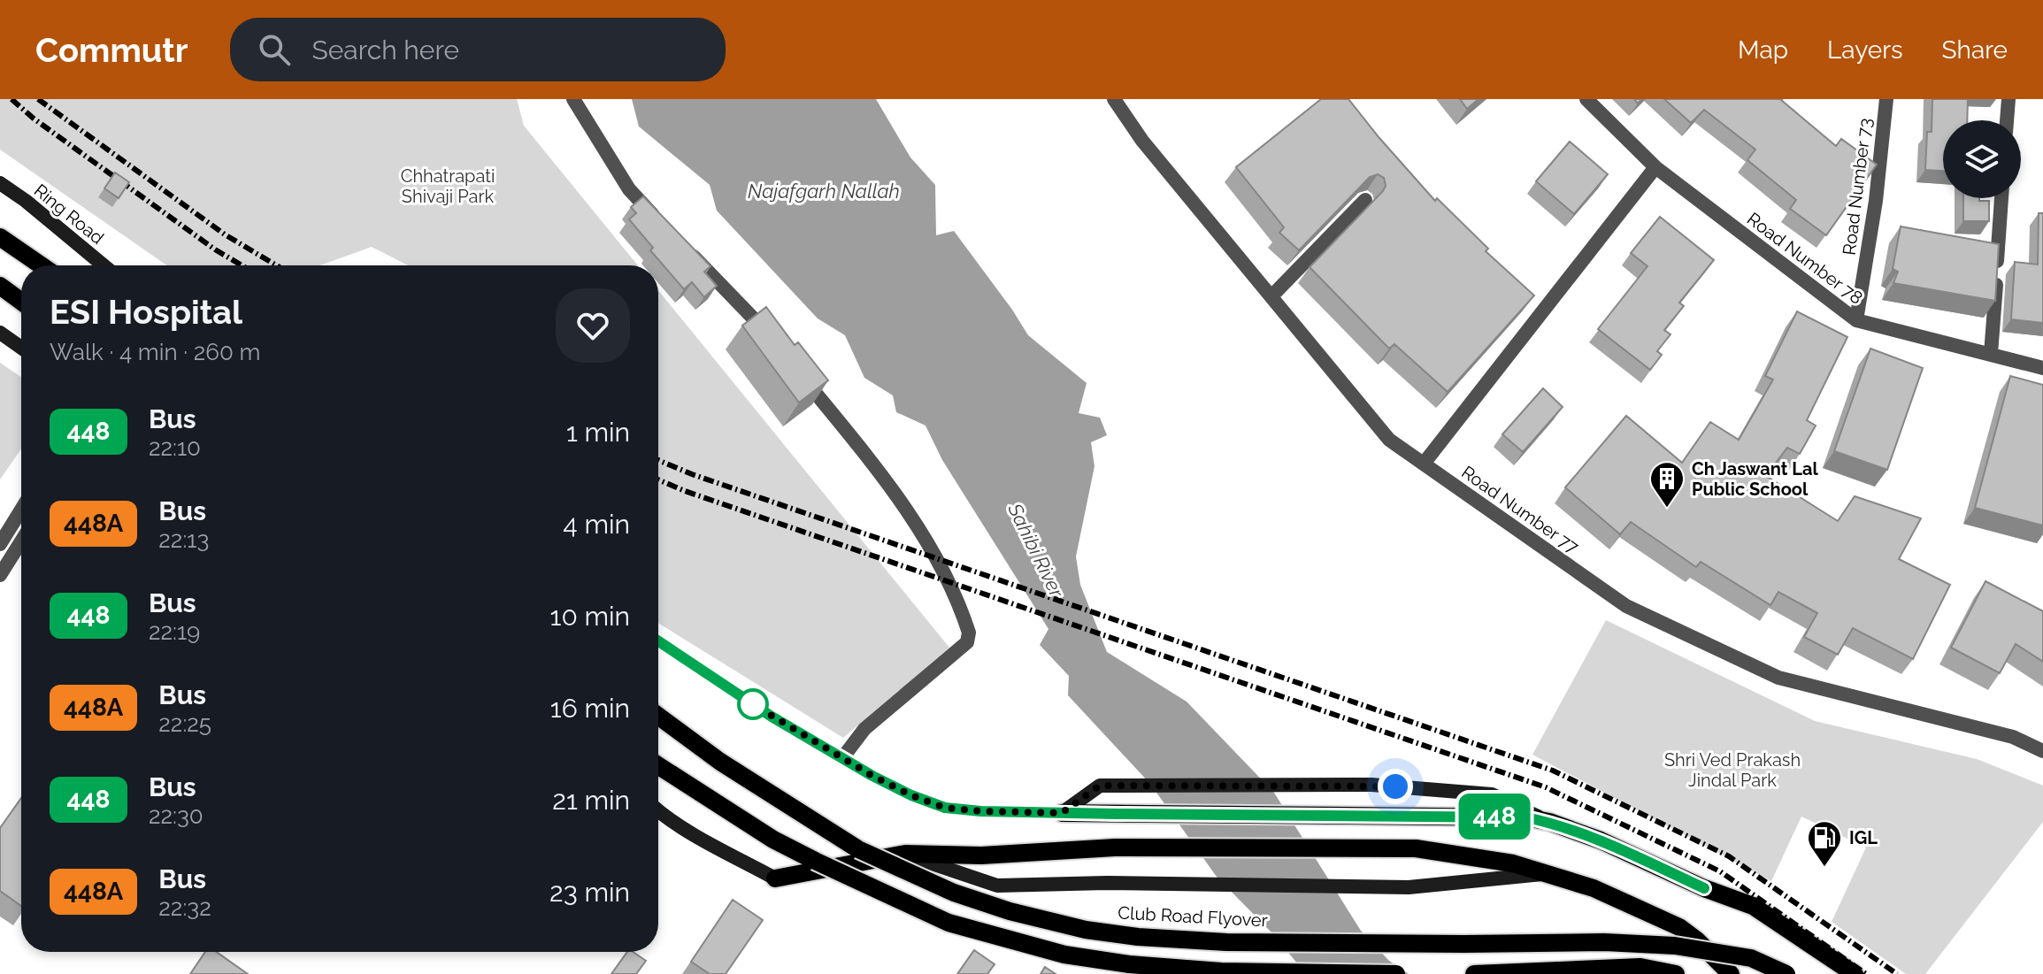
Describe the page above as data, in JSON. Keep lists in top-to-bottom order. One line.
{"streets":{"main road":["Ring Road","Club Road Flyover"],"street":["Road Number 73","Road Number 78","Road Number 77"]},"crossings":[["Road Number 73","Road Number 78"]],"water":["Najafgarh Nallah","Sahibi River"],"parks":["Chhatrapati Shivaji Park","Shri Ved Prakash Jindal Park"],"places":{"building":["Ch Jaswant Lal Public School"],"fuel station":["IGL"]},"lines":["bus line 448"],"page":{"header":"Commutr","search":"Search here","nav":["Map","Layers","Share"],"on_map":"448","heading":["ESI Hospital","Walk · 4 min · 260 m"],"list":[{"mark":"448","name":"Bus","note":"22:10","value":"1 min"},{"mark":"448A","name":"Bus","note":"22:13","value":"4 min"},{"mark":"448","name":"Bus","note":"22:19","value":"10 min"},{"mark":"448A","name":"Bus","note":"22:25","value":"16 min"},{"mark":"448","name":"Bus","note":"22:30","value":"21 min"},{"mark":"448A","name":"Bus","note":"22:32","value":"23 min"}]}}
